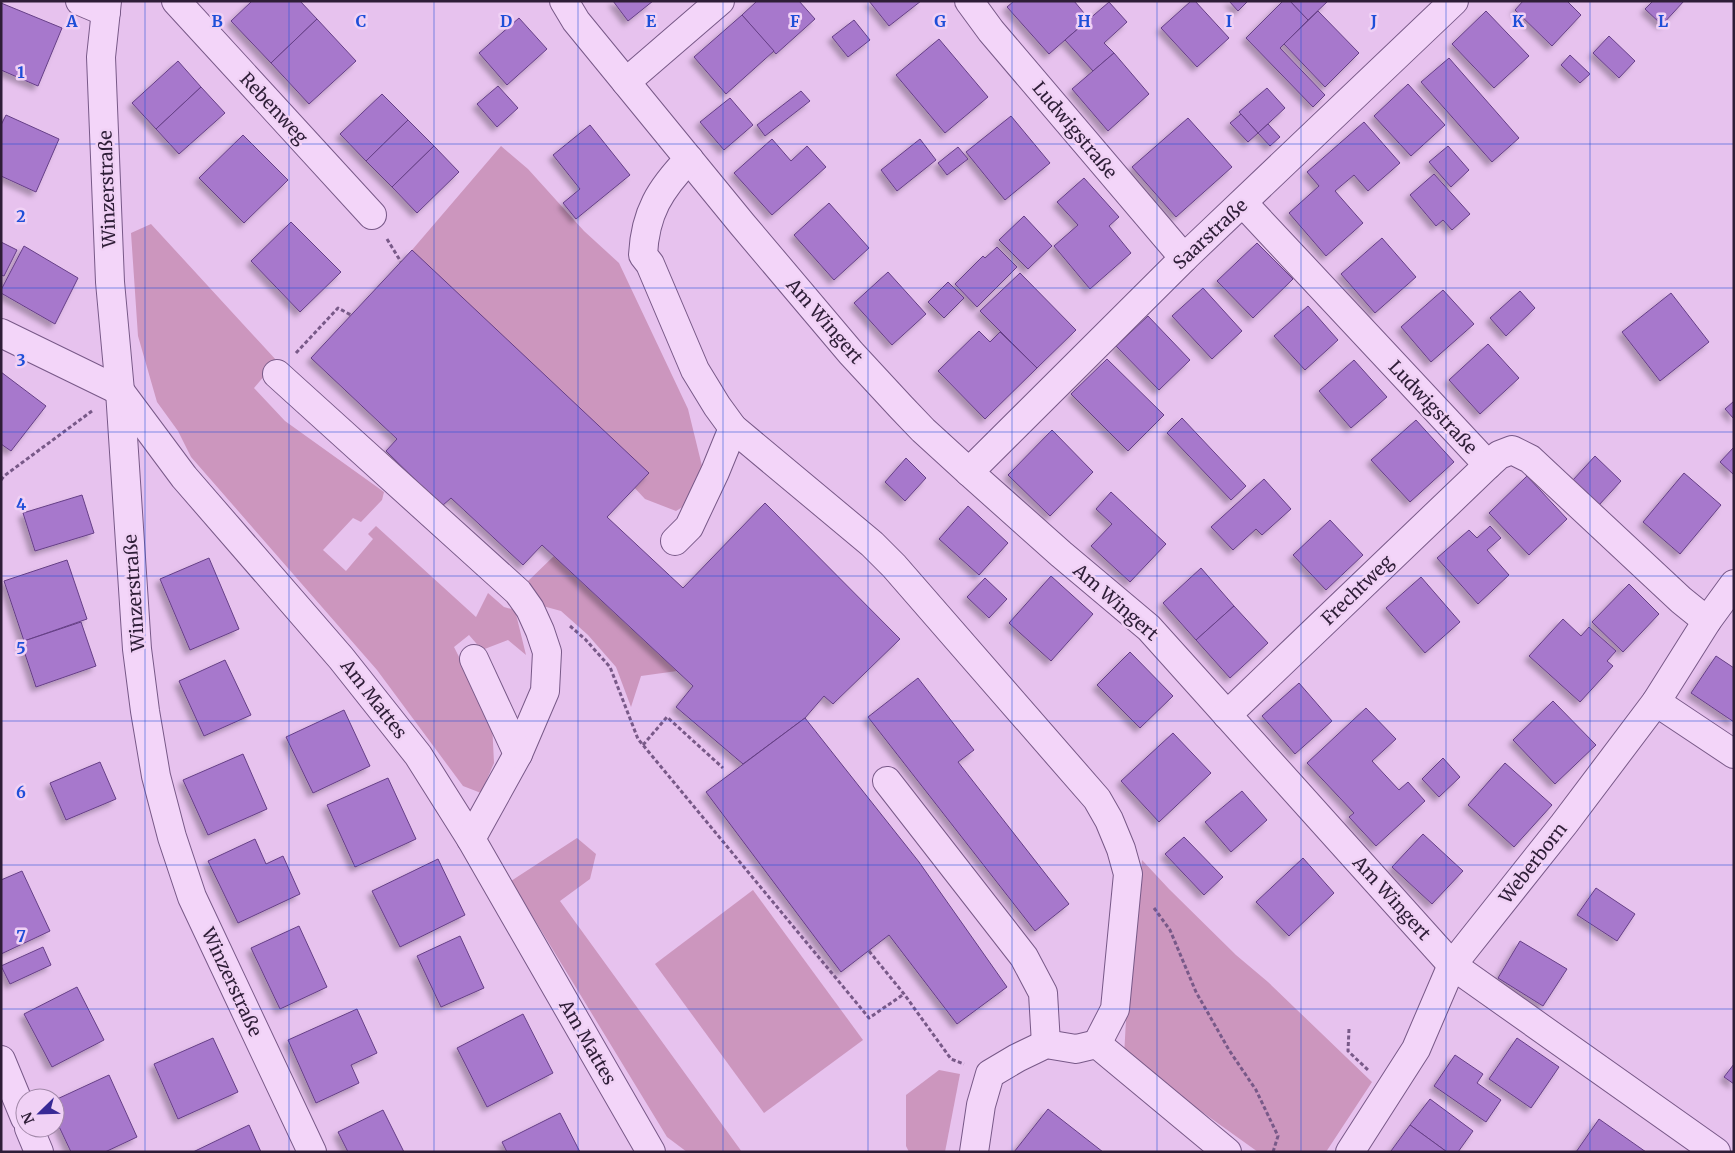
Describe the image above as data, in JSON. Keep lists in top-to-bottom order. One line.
{"streets":{"street":["Rebenweg","Ludwigstraße","Winzerstraße","Saarstraße","Am Wingert","Frechtweg","Am Mattes","Weberborn"]},"crossings":[["Ludwigstraße","Saarstraße"],["Ludwigstraße","Frechtweg"],["Ludwigstraße","Weberborn"],["Winzerstraße","Am Mattes"],["Saarstraße","Am Wingert"],["Am Wingert","Frechtweg"],["Am Wingert","Weberborn"]],"north":"bottom left","grid":{"columns":["A","B","C","D","E","F","G","H","I","J","K","L"],"rows":["1","2","3","4","5","6","7"]}}
